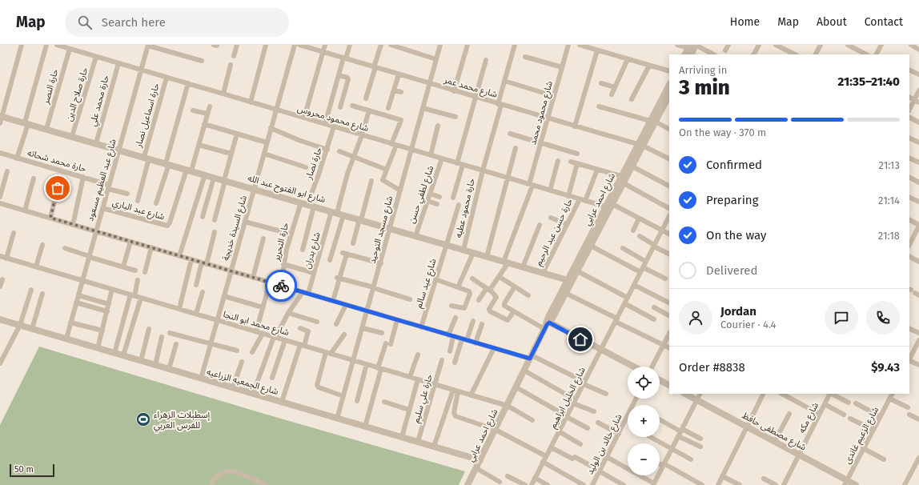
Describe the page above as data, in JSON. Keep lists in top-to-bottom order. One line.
{"streets":{"street":["حارة النصر","شارع محمد عمر","حارة صلاح الدين","حارة محمد علي","شارع محمود محمد","حارة اسماعيل نصار","شارع محمود محروس","حارة محمد شحاته","حارة نصار","شارع عبد العظيم مسعود","شارع ابو الفتوح عبد الله","شارع لطفي حسن","شارع احمد عرابي","حارة محمود عطيه","شارع عبد الباري","شارع السيدة خديجة","شارع مسجد التوحيد","حارة حسن عبد الرحيم","حارة التحرير","شارع بدران","شارع عيد سالم","شارع محمد ابو النجا","شارع الجمعيه الزراعيه","شارع الخليل ابراهيم","حارة علي سليم","شارع مكه","شارع مصطفى حافظ","شارع الزعيم غاندى","شارع خالد بن الوليد"]},"crossings":[["حارة النصر","شارع محمود محروس"],["حارة النصر","شارع ابو الفتوح عبد الله"],["شارع محمد عمر","شارع محمود محمد"],["شارع محمد عمر","شارع احمد عرابي"],["شارع محمد عمر","حارة محمود عطيه"],["شارع محمد عمر","شارع مسجد التوحيد"],["حارة صلاح الدين","شارع محمود محروس"],["حارة صلاح الدين","شارع ابو الفتوح عبد الله"],["حارة محمد علي","شارع محمود محروس"],["حارة محمد علي","شارع ابو الفتوح عبد الله"],["شارع محمود محمد","شارع محمود محروس"],["شارع محمود محمد","شارع ابو الفتوح عبد الله"],["حارة اسماعيل نصار","شارع محمود محروس"],["حارة اسماعيل نصار","شارع ابو الفتوح عبد الله"],["شارع محمود محروس","حارة نصار"],["شارع محمود محروس","شارع عبد العظيم مسعود"],["شارع محمود محروس","شارع لطفي حسن"],["شارع محمود محروس","شارع احمد عرابي"],["شارع محمود محروس","حارة محمود عطيه"],["شارع محمود محروس","شارع السيدة خديجة"],["شارع محمود محروس","شارع مسجد التوحيد"],["شارع محمود محروس","حارة حسن عبد الرحيم"],["حارة محمد شحاته","شارع عبد العظيم مسعود"],["حارة نصار","شارع ابو الفتوح عبد الله"],["حارة نصار","حارة التحرير"],["شارع عبد العظيم مسعود","شارع ابو الفتوح عبد الله"],["شارع عبد العظيم مسعود","شارع عبد الباري"],["شارع عبد العظيم مسعود","شارع محمد ابو النجا"],["شارع عبد العظيم مسعود","شارع الجمعيه الزراعيه"],["شارع ابو الفتوح عبد الله","شارع لطفي حسن"],["شارع ابو الفتوح عبد الله","شارع احمد عرابي"],["شارع ابو الفتوح عبد الله","حارة محمود عطيه"],["شارع ابو الفتوح عبد الله","شارع عبد الباري"],["شارع ابو الفتوح عبد الله","شارع السيدة خديجة"],["شارع ابو الفتوح عبد الله","شارع مسجد التوحيد"],["شارع ابو الفتوح عبد الله","حارة حسن عبد الرحيم"],["شارع ابو الفتوح عبد الله","حارة التحرير"],["شارع ابو الفتوح عبد الله","شارع بدران"],["شارع ابو الفتوح عبد الله","شارع عيد سالم"],["شارع احمد عرابي","شارع محمد ابو النجا"],["شارع احمد عرابي","شارع الجمعيه الزراعيه"],["شارع السيدة خديجة","شارع محمد ابو النجا"],["شارع السيدة خديجة","شارع الجمعيه الزراعيه"],["شارع مسجد التوحيد","شارع محمد ابو النجا"],["شارع مسجد التوحيد","شارع الجمعيه الزراعيه"],["شارع بدران","شارع محمد ابو النجا"],["شارع بدران","شارع الجمعيه الزراعيه"],["شارع محمد ابو النجا","حارة علي سليم"],["شارع الجمعيه الزراعيه","حارة علي سليم"],["شارع مكه","شارع مصطفى حافظ"],["شارع مصطفى حافظ","شارع الزعيم غاندى"]],"places":{"sports":["إسطبلات الزهراء للفرس العربي"]},"scale_bar":"50 m","page":{"header":"Map","search":"Search here","nav":["Home","Map","About","Contact"],"heading":["3 min","Arriving in","21:35–21:40"],"panel":["Jordan","Courier · 4.4","Order #8838","$9.43"],"bar":"On the way · 370 m","list":[["Confirmed","21:13"],["Preparing","21:14"],["On the way","21:18"],"Delivered"],"map_buttons":["+","−"],"scale":"50 m"}}
